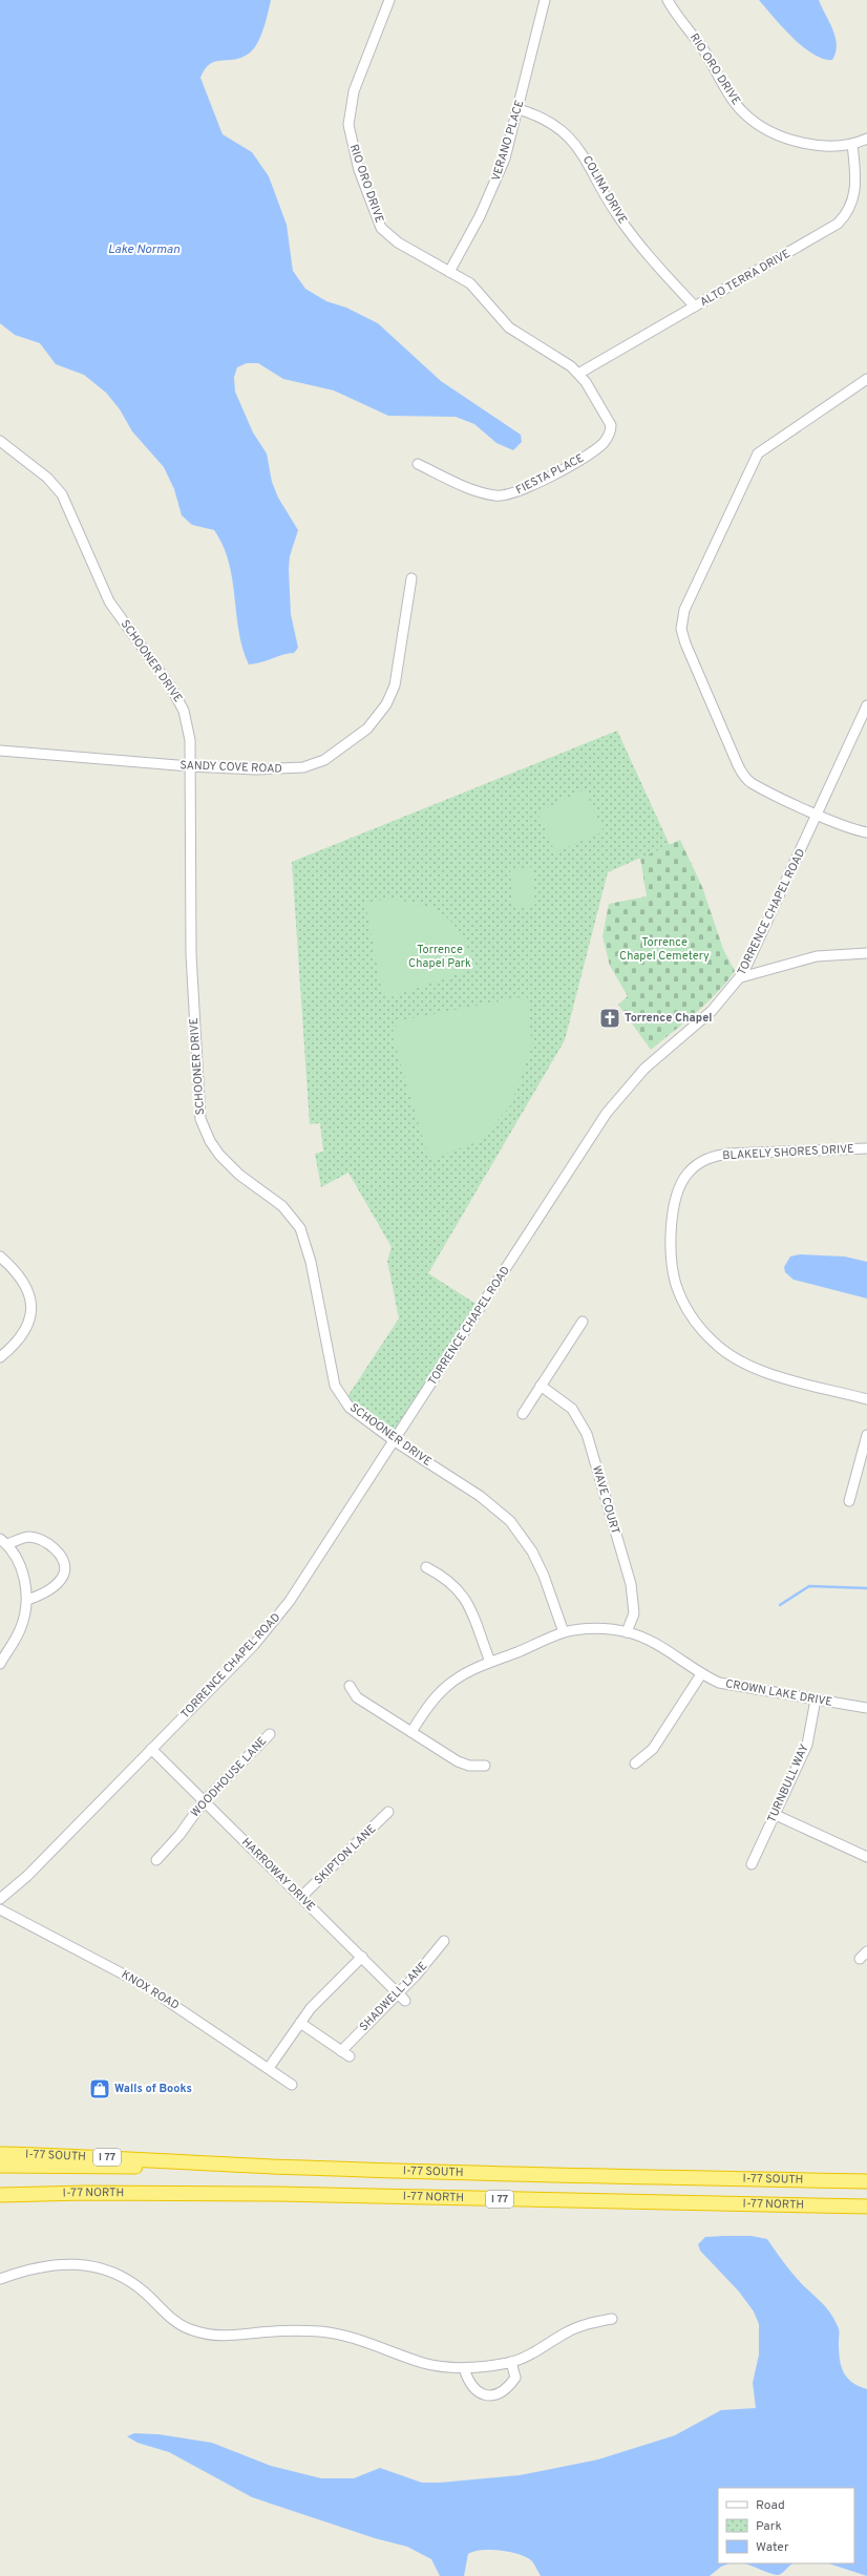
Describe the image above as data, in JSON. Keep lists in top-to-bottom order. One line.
{"streets":{"highway":["I-77 SOUTH","I 77","I-77 NORTH"],"street":["RIO ORO DRIVE","VERANO PLACE","COLINA DRIVE","ALTO TERRA DRIVE","FIESTA PLACE","SCHOONER DRIVE","SANDY COVE ROAD","TORRENCE CHAPEL ROAD","BLAKELY SHORES DRIVE","WAVE COURT","CROWN LAKE DRIVE","WOODHOUSE LANE","TURNBULL WAY","SKIPTON LANE","HARROWAY DRIVE","KNOX ROAD","SHADWELL LANE"]},"crossings":[["RIO ORO DRIVE","VERANO PLACE"],["RIO ORO DRIVE","ALTO TERRA DRIVE"],["RIO ORO DRIVE","FIESTA PLACE"],["VERANO PLACE","COLINA DRIVE"],["COLINA DRIVE","ALTO TERRA DRIVE"],["ALTO TERRA DRIVE","FIESTA PLACE"],["SCHOONER DRIVE","SANDY COVE ROAD"],["SCHOONER DRIVE","TORRENCE CHAPEL ROAD"],["SCHOONER DRIVE","CROWN LAKE DRIVE"],["TORRENCE CHAPEL ROAD","HARROWAY DRIVE"],["WAVE COURT","CROWN LAKE DRIVE"],["CROWN LAKE DRIVE","TURNBULL WAY"],["WOODHOUSE LANE","HARROWAY DRIVE"],["SKIPTON LANE","HARROWAY DRIVE"],["HARROWAY DRIVE","SHADWELL LANE"],["I-77 SOUTH","I 77"],["I 77","I-77 NORTH"]],"water":["Lake Norman"],"parks":["Torrence Chapel Cemetery","Torrence Chapel Park"],"places":{"church":["Torrence Chapel"],"shop":["Walls of Books"]},"legend":["Road","Park","Water"]}
